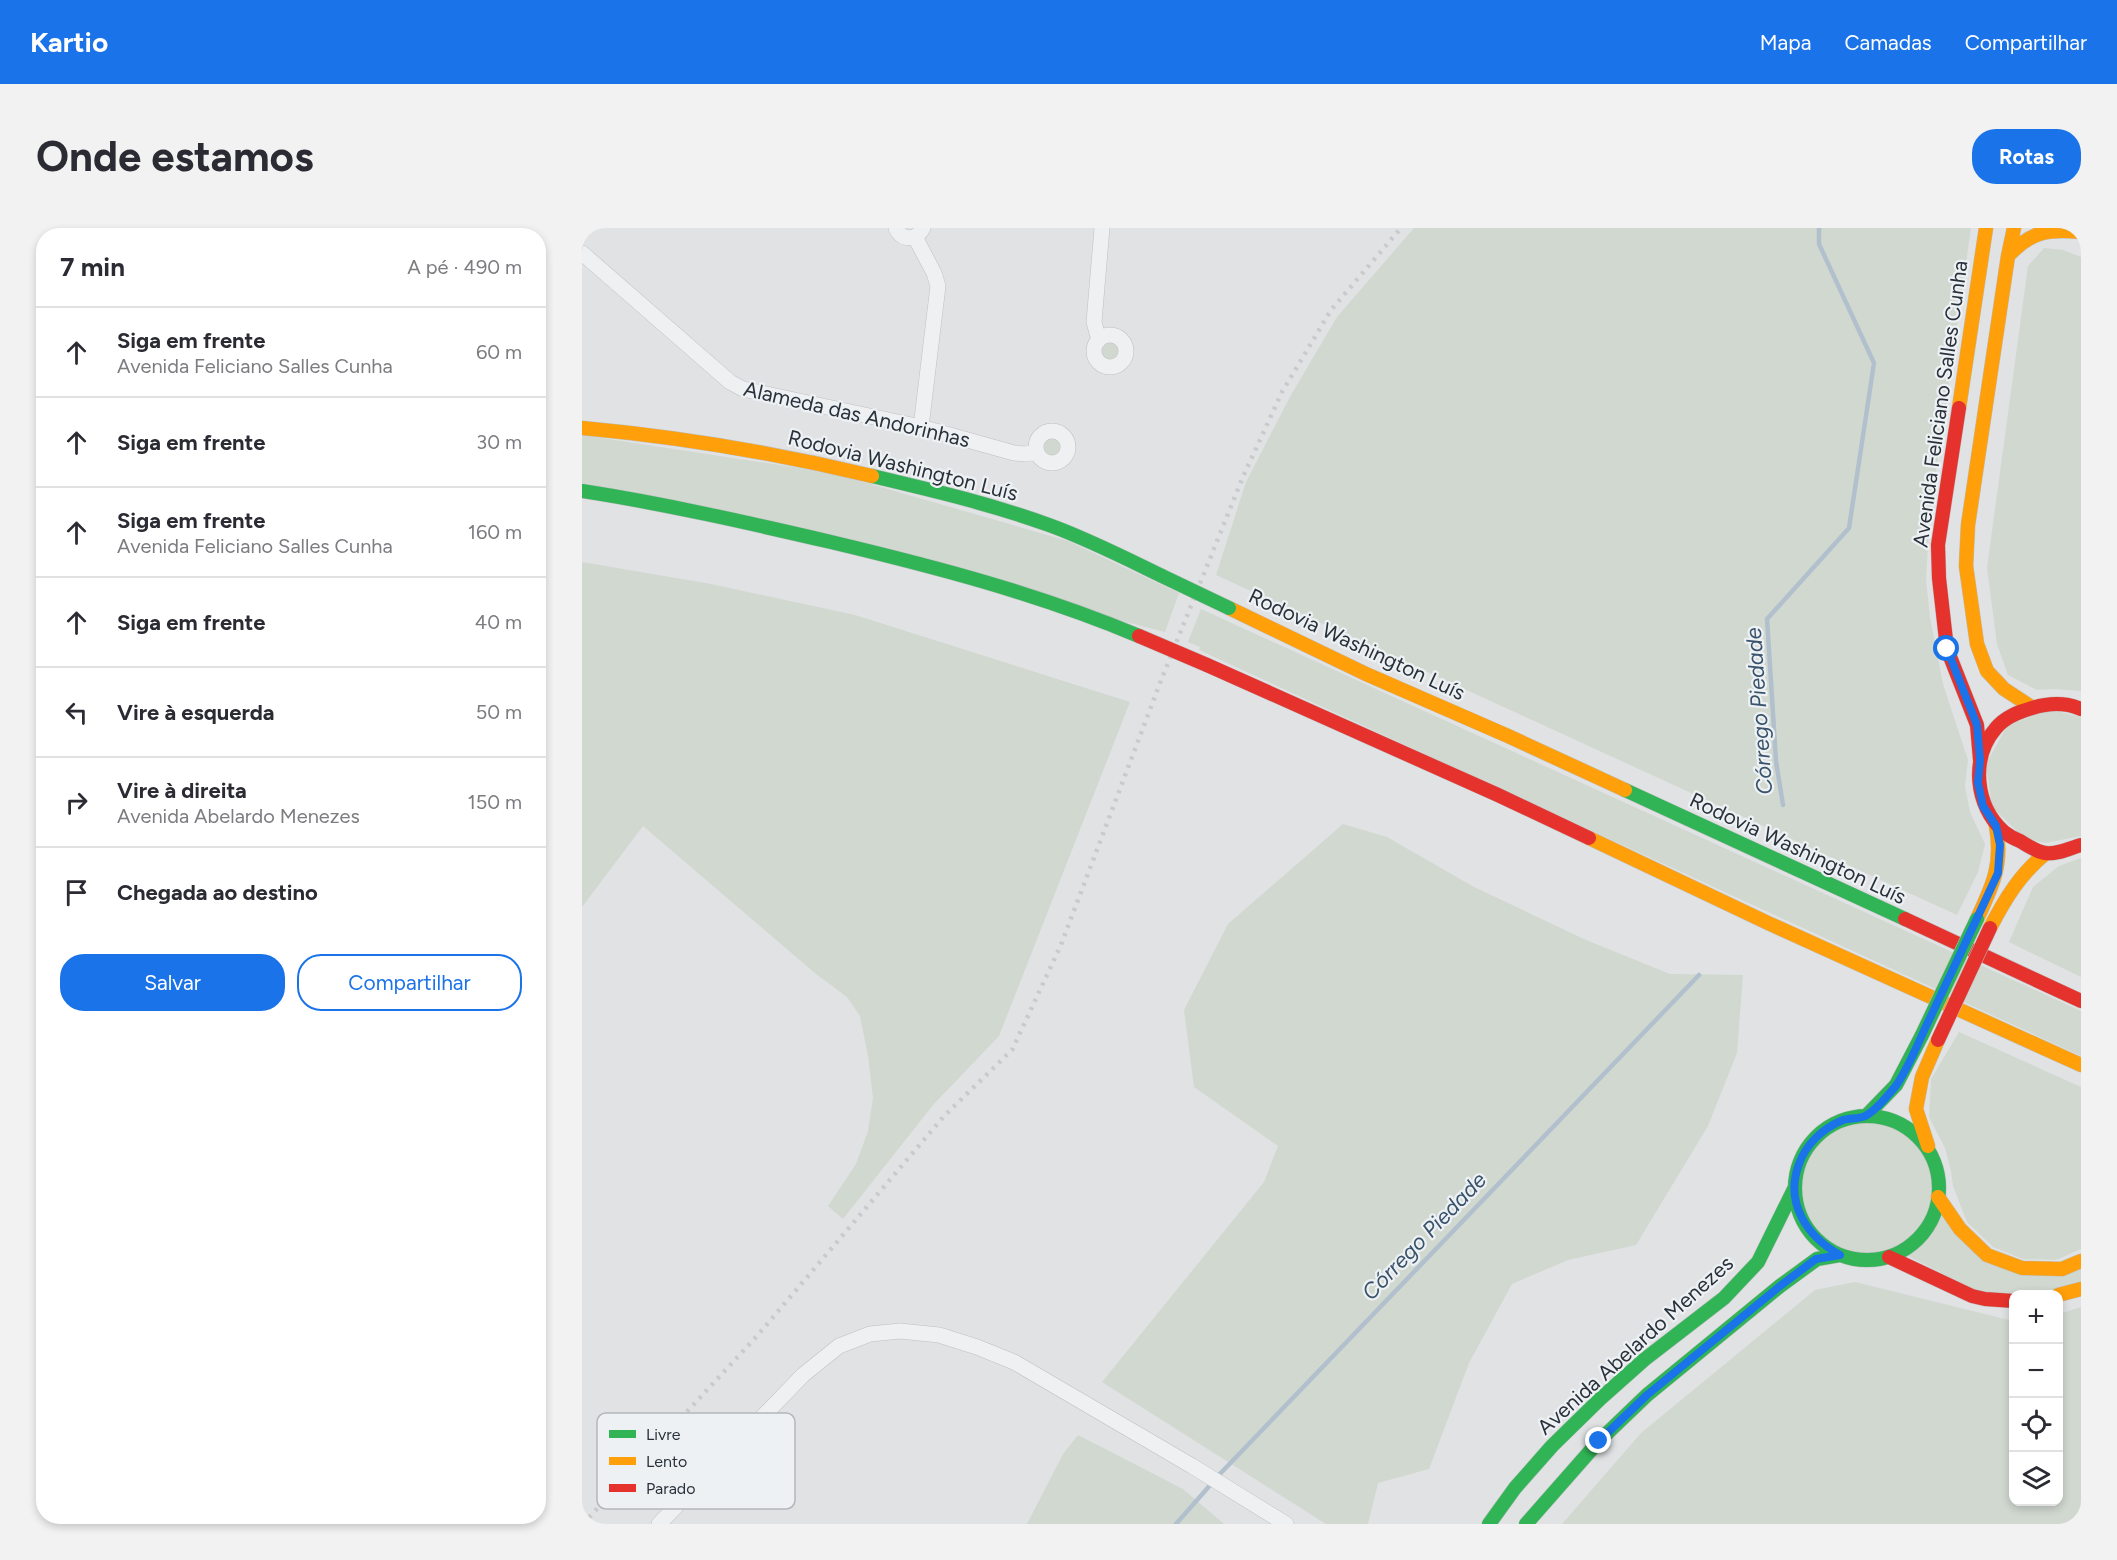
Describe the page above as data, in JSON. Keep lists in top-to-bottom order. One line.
{"streets":{"main road":["Avenida Feliciano Salles Cunha","Rodovia Washington Luís","Avenida Abelardo Menezes"],"street":["Alameda das Andorinhas"]},"water":["Córrego Piedade"],"legend":["Livre","Lento","Parado"],"page":{"header":"Kartio","nav":["Mapa","Camadas","Compartilhar"],"buttons":["Rotas",["Salvar","Compartilhar"]],"title":"Onde estamos","heading":["7 min","A pé · 490 m"],"list":[["Siga em frente","Avenida Feliciano Salles Cunha","60 m"],["Siga em frente","30 m"],["Siga em frente","Avenida Feliciano Salles Cunha","160 m"],["Siga em frente","40 m"],["Vire à esquerda","50 m"],["Vire à direita","Avenida Abelardo Menezes","150 m"],"Chegada ao destino"],"map_buttons":["+","−"]}}
